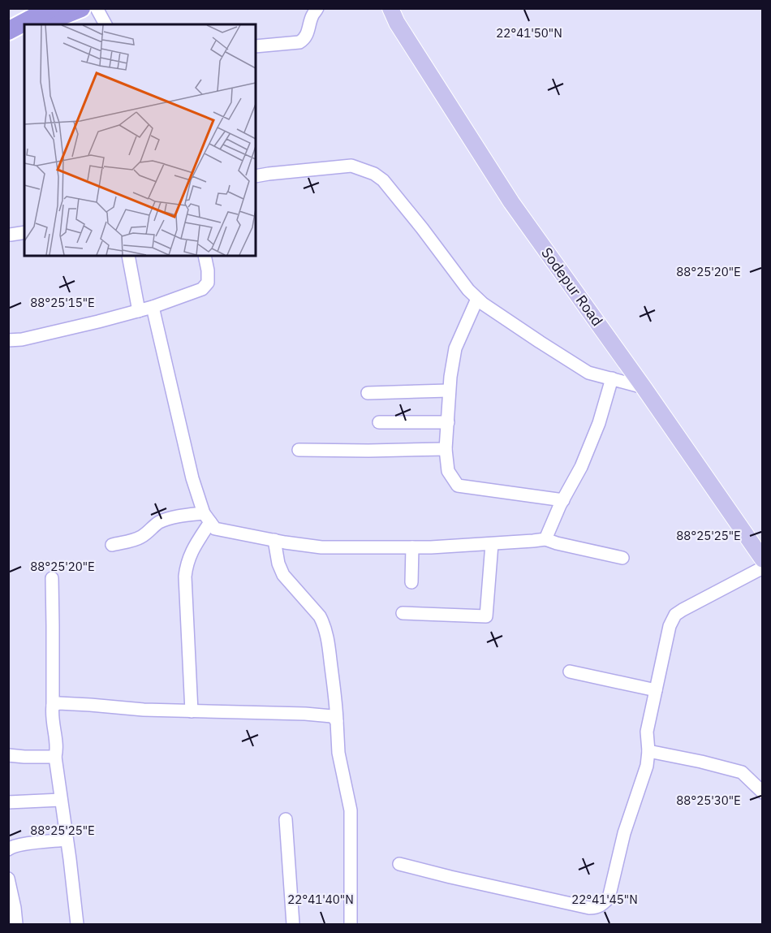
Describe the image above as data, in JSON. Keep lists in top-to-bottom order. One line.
{"streets":{"main road":["Sodepur Road"]},"coordinates":["22°41'50\"N","88°25'20\"E","88°25'15\"E","88°25'25\"E","88°25'30\"E","22°41'40\"N","22°41'45\"N"]}
